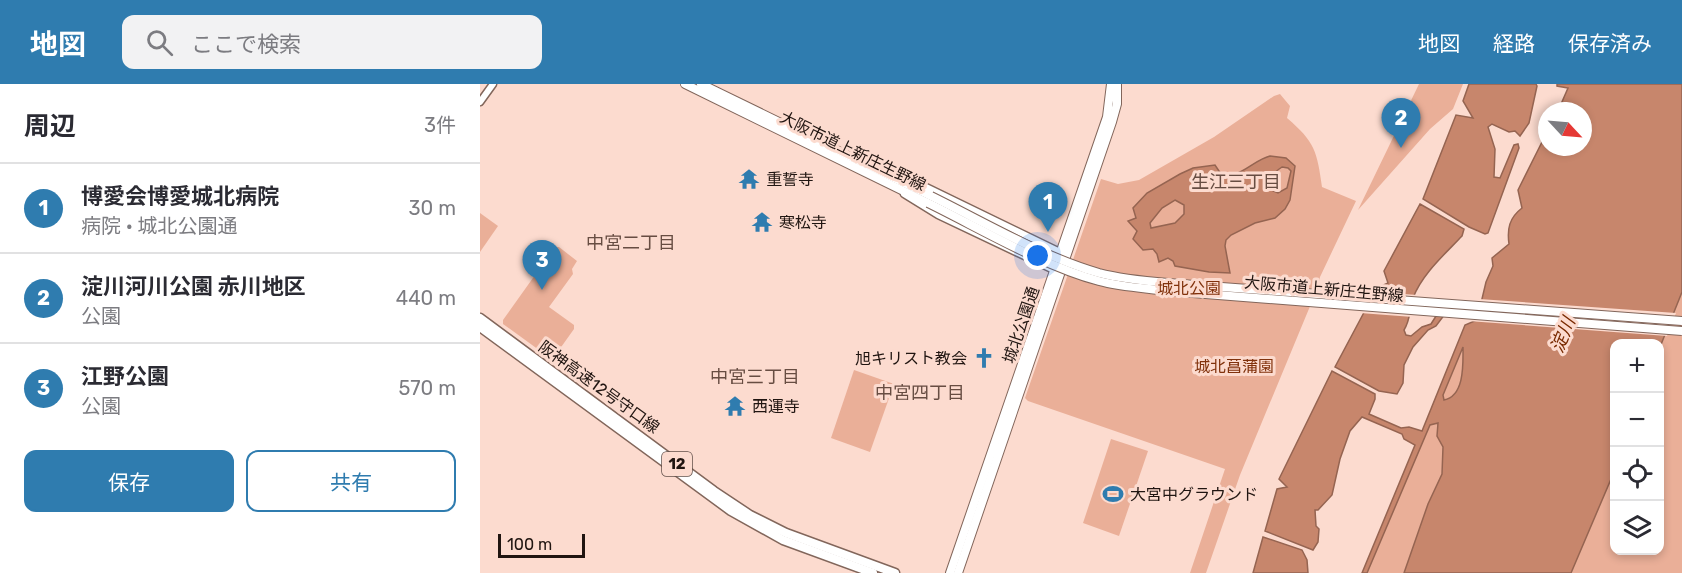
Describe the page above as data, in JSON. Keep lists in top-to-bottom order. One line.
{"streets":{"highway":["阪神高速12号守口線","12"],"main road":["大阪市道上新庄生野線","城北公園通"]},"districts":["生江三丁目","中宮二丁目","中宮三丁目","中宮四丁目"],"water":["淀川"],"parks":["城北公園","城北菖蒲園"],"places":{"temple":["重誓寺","寒松寺","西運寺"],"church":["旭キリスト教会"],"sports":["大宮中グラウンド"]},"scale_bar":"100 m","north":"bottom right","page":{"header":"地図","search":"ここで検索","nav":["地図","経路","保存済み"],"heading":["周辺","3件"],"pins":["2","1","3"],"list":[{"mark":"1","name":"博愛会博愛城北病院","note":"病院 · 城北公園通","value":"30 m"},{"mark":"2","name":"淀川河川公園 赤川地区","note":"公園","value":"440 m"},{"mark":"3","name":"江野公園","note":"公園","value":"570 m"}],"map_buttons":["+","−"],"buttons":["保存","共有"],"scale":"100 m"}}
